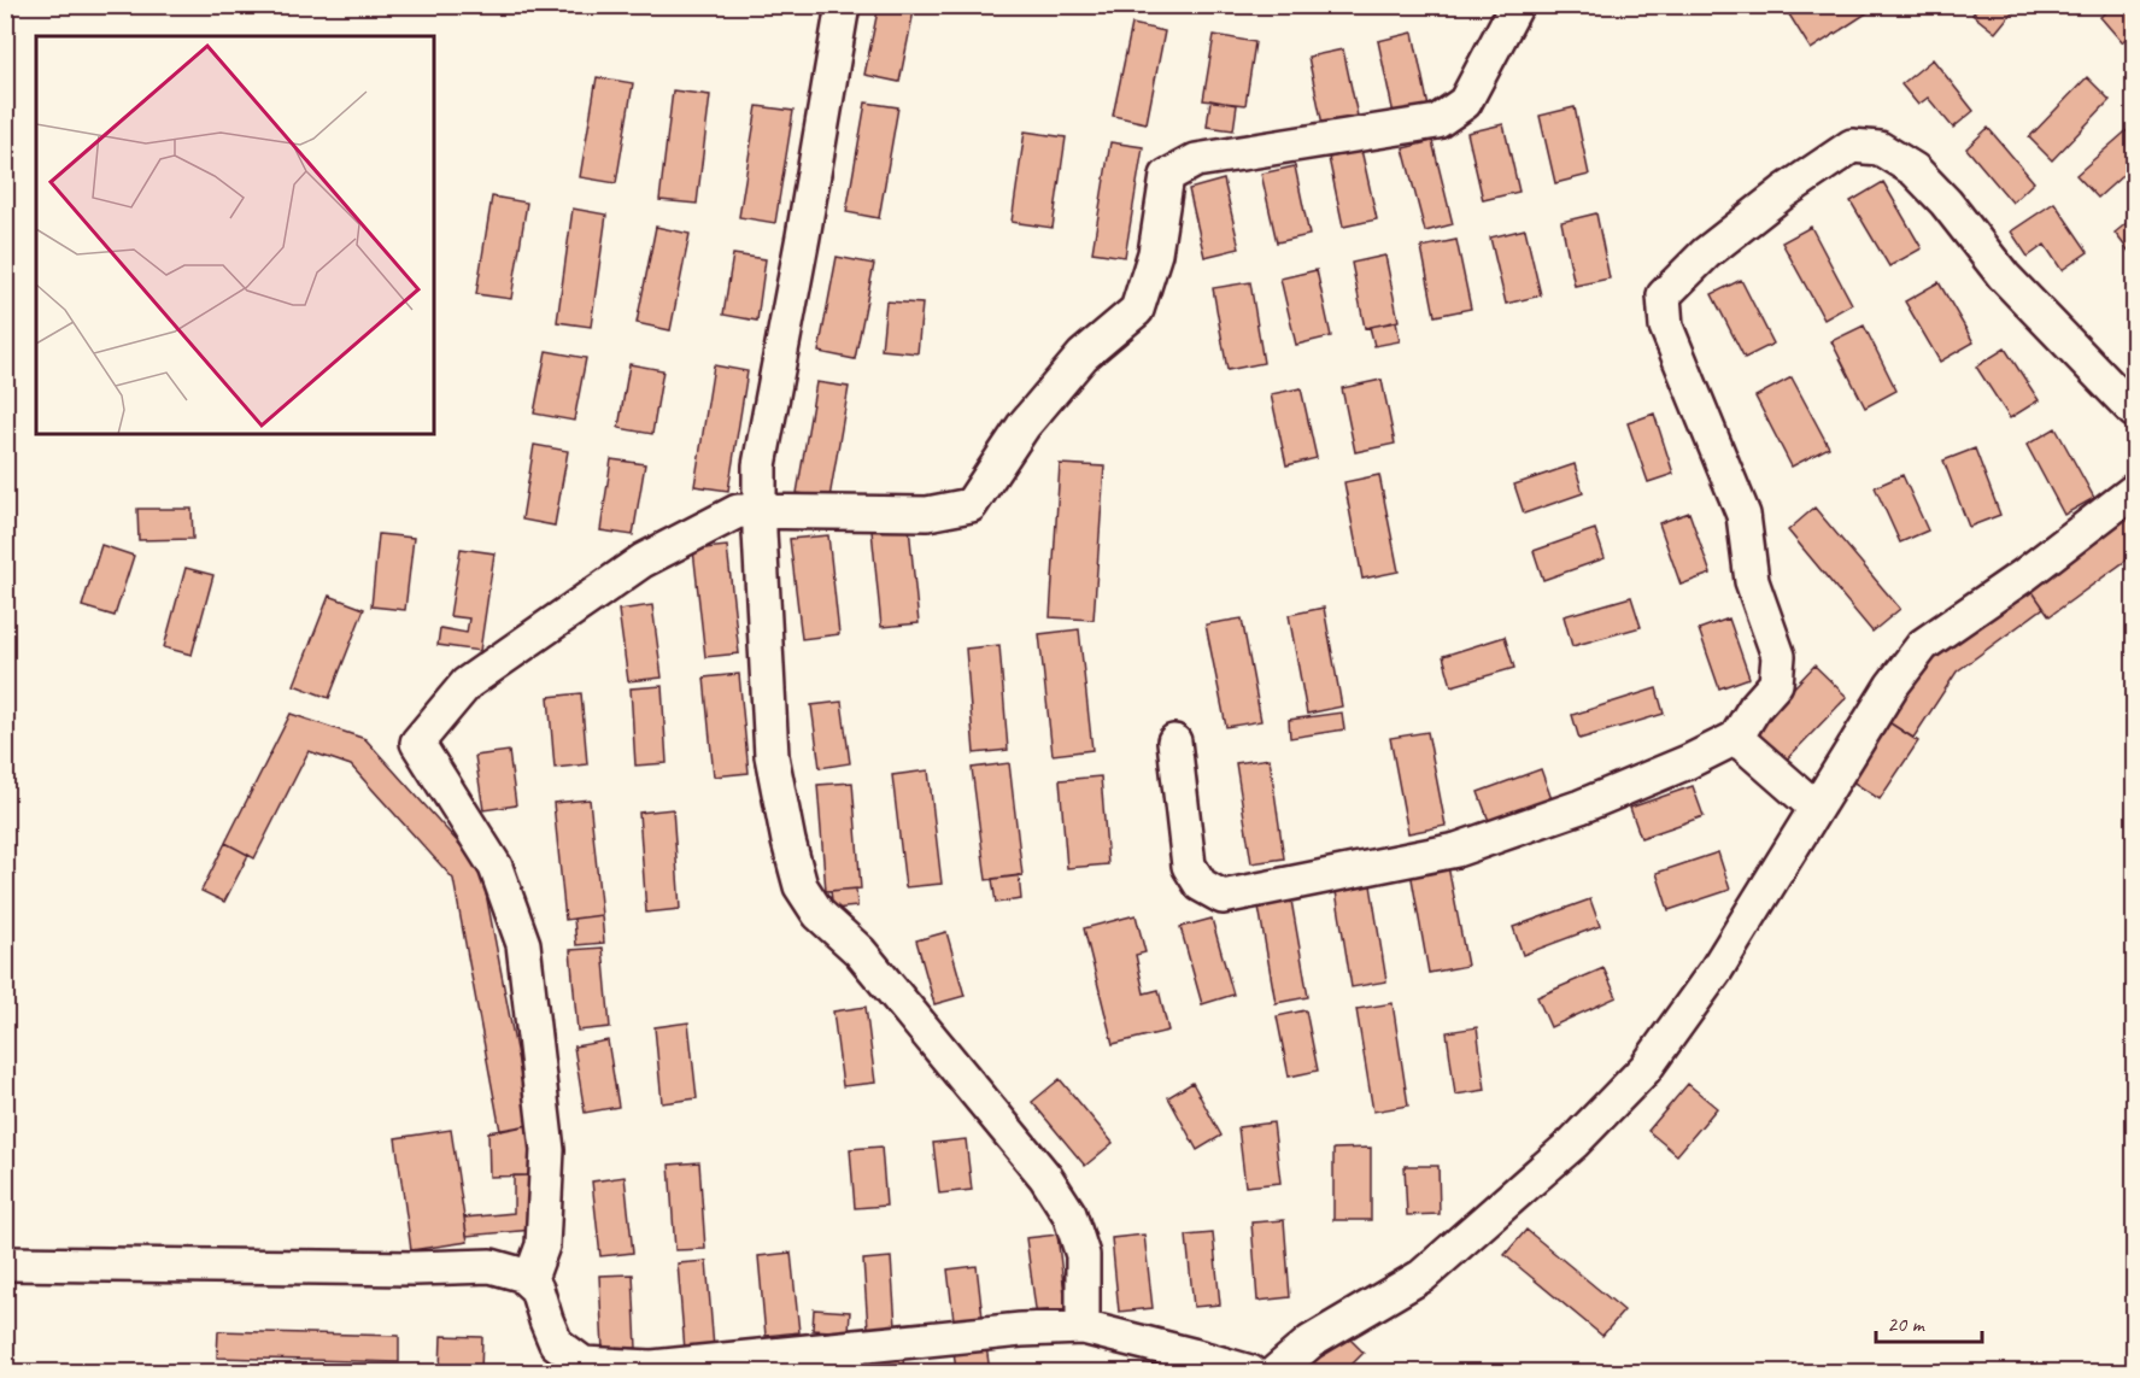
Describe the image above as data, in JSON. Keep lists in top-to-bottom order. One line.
{"scale_bar":"20 m"}
